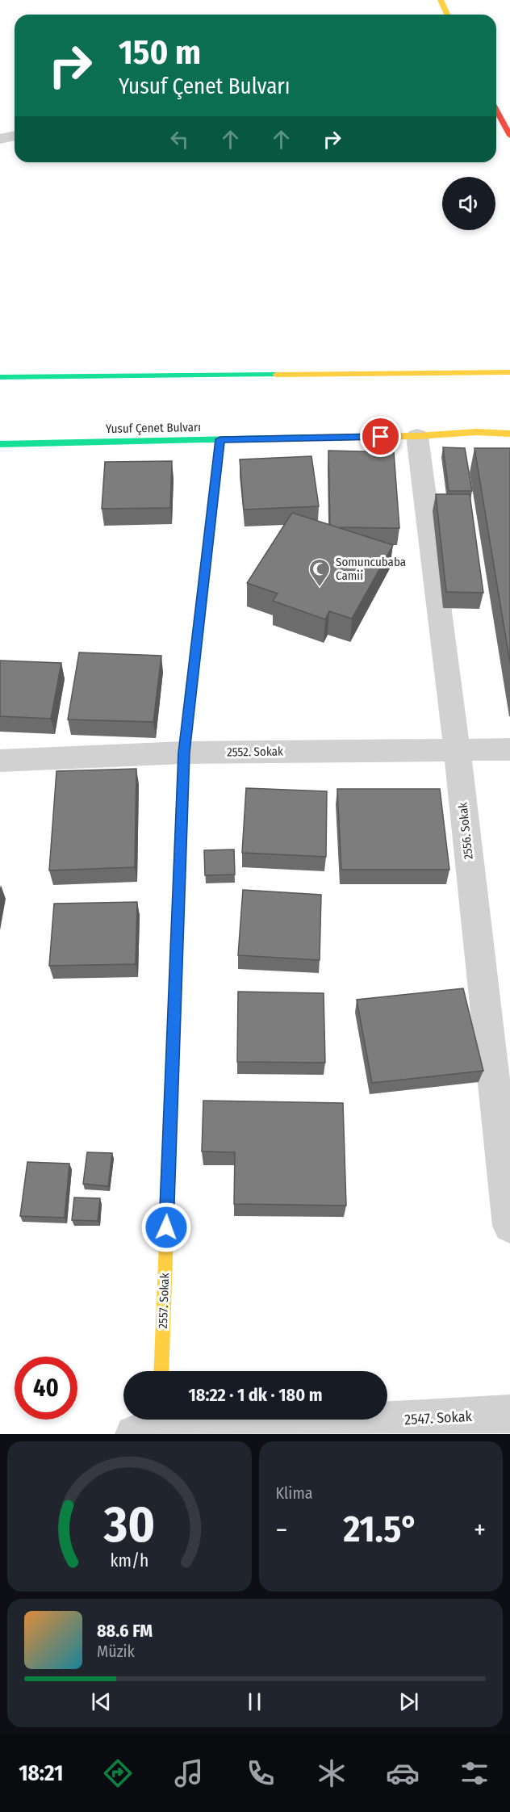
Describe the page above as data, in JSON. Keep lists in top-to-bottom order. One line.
{"streets":{"main road":["Yusuf Çenet Bulvarı","2557. Sokak"],"street":["2552. Sokak","2556. Sokak","2547. Sokak"]},"crossings":[["Yusuf Çenet Bulvarı","2556. Sokak"],["Yusuf Çenet Bulvarı","2557. Sokak"],["2552. Sokak","2556. Sokak"],["2552. Sokak","2557. Sokak"]],"places":{"mosque":["Somuncubaba Camii"]},"page":{"turn":["150 m","Yusuf Çenet Bulvarı"],"limit":"40","trip":"18:22 · 1 dk · 180 m","tile":"Klima","heat":["−","21.5°","+"],"song":["88.6 FM","Müzik"],"tabs":"18:21","gauge":["30","km/h"]}}
